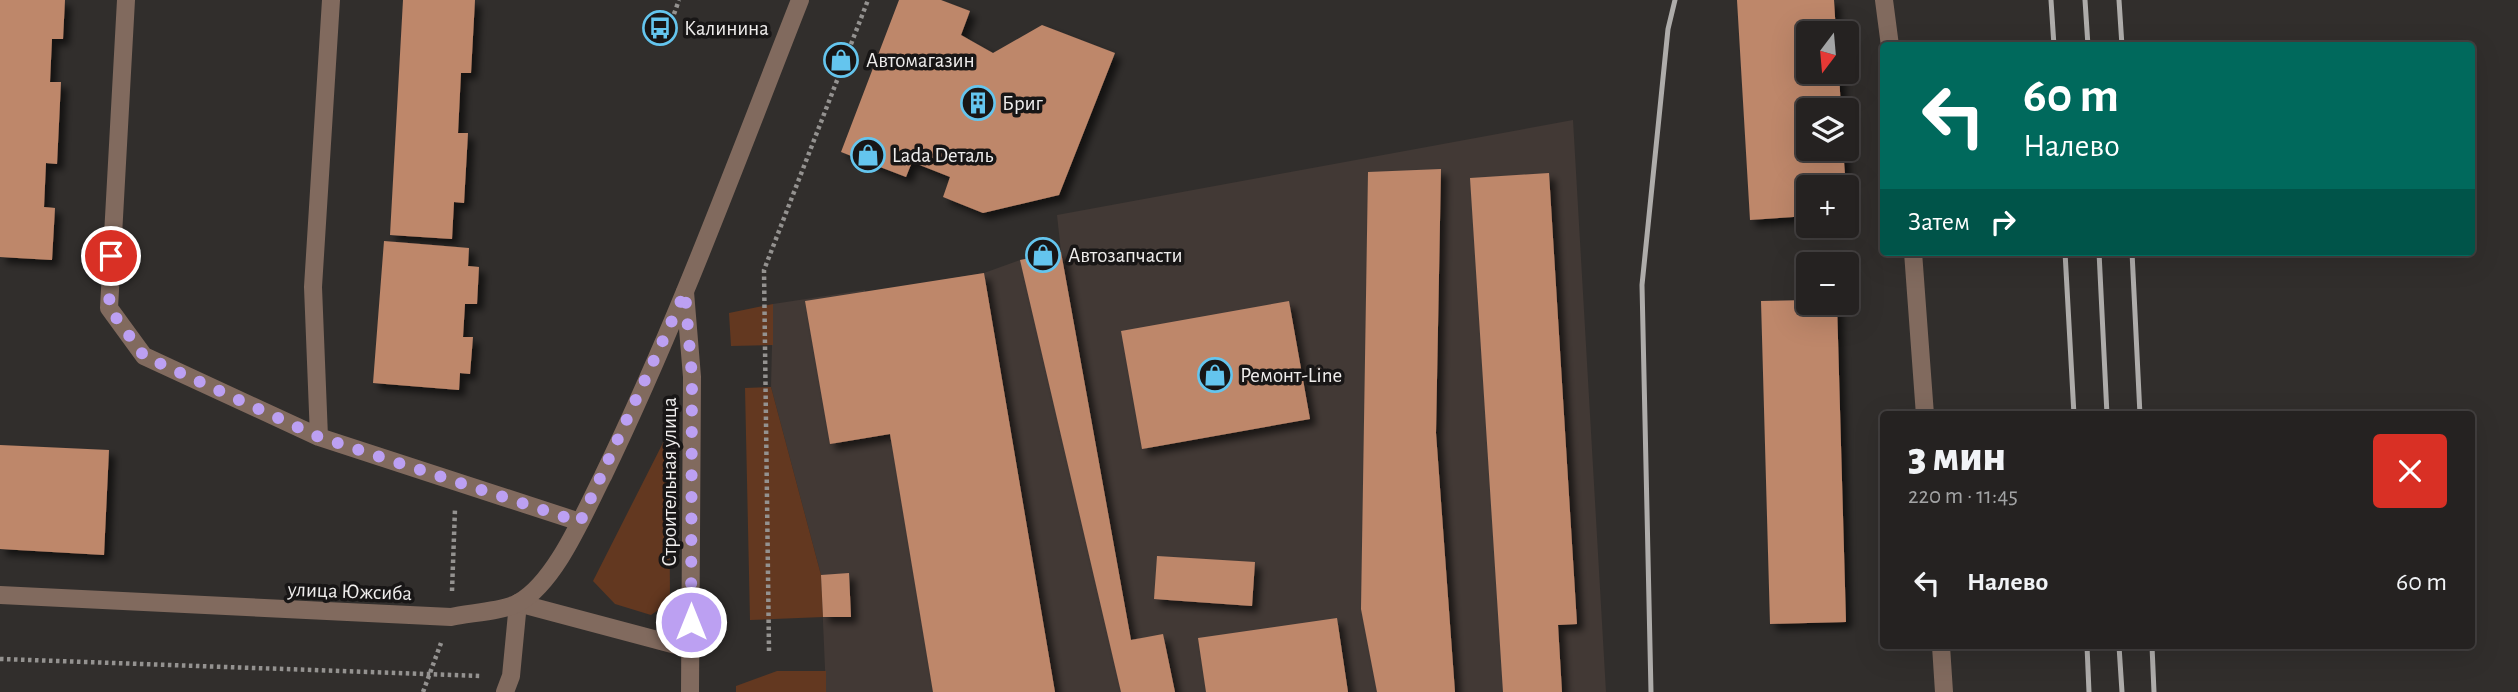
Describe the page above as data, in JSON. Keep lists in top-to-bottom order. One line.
{"streets":{"street":["Строительная улица","улица Южсиба"]},"crossings":[["Строительная улица","улица Южсиба"]],"places":{"bus stop":["Калинина"],"shop":["Автомагазин","Lada Dеталь","Автозапчасти","Ремонт-Line"],"building":["Бриг"]},"north":"bottom","page":{"map_buttons":["+","−"],"turn":["60 m","Налево"],"then":"Затем","heading":["3 мин","220 m · 11:45"],"list":[{"name":"Налево","value":"60 m"}]}}
